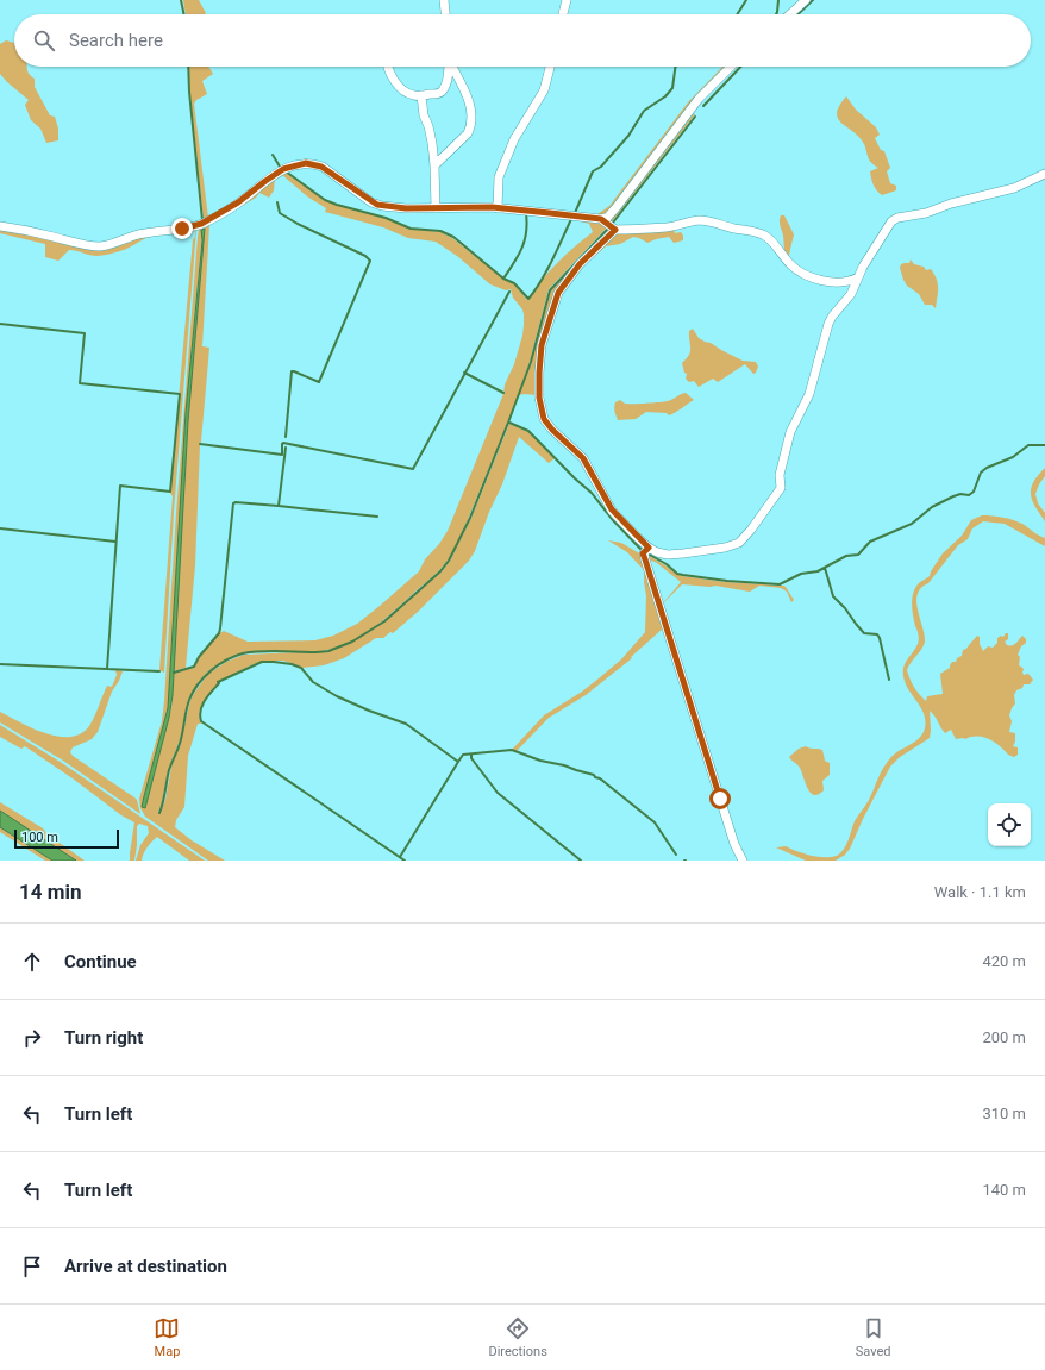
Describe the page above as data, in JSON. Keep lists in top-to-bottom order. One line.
{"scale_bar":"100 m","page":{"search":"Search here","scale":"100 m","heading":["14 min","Walk · 1.1 km"],"list":[["Continue","420 m"],["Turn right","200 m"],["Turn left","310 m"],["Turn left","140 m"],"Arrive at destination"],"nav":["Map","Directions","Saved"]}}
